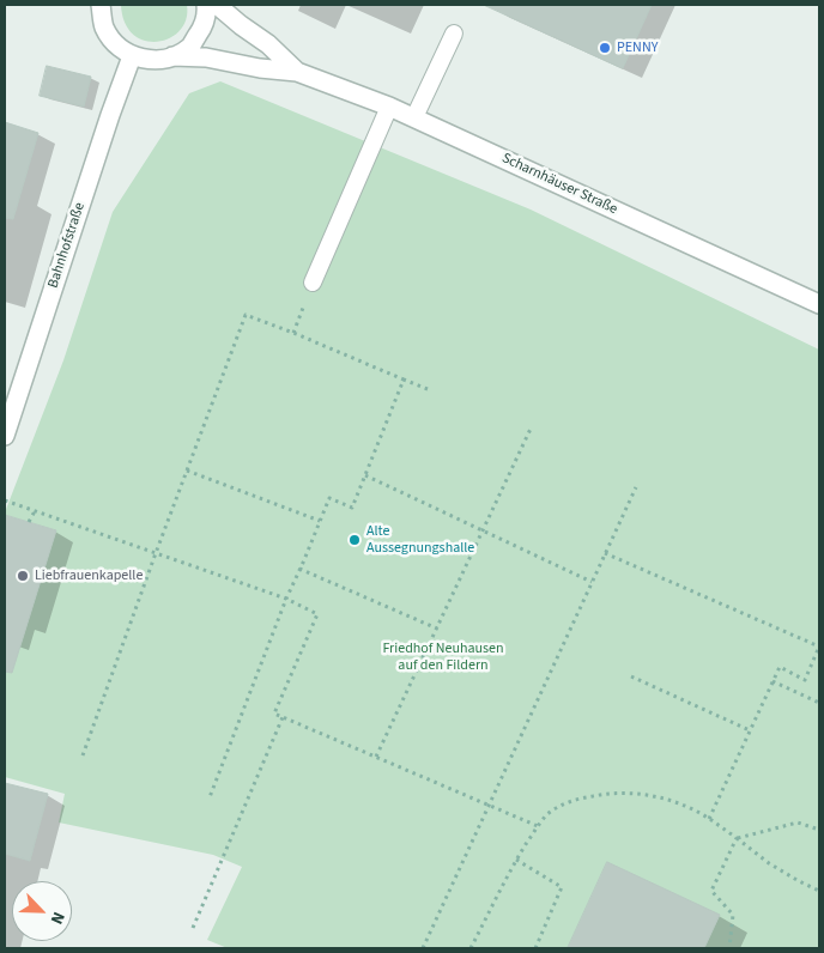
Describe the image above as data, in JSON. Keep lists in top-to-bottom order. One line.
{"streets":{"street":["Scharnhäuser Straße","Bahnhofstraße"]},"parks":["Friedhof Neuhausen auf den Fildern"],"places":["PENNY","Alte Aussegnungshalle","Liebfrauenkapelle"],"north":"bottom right"}
